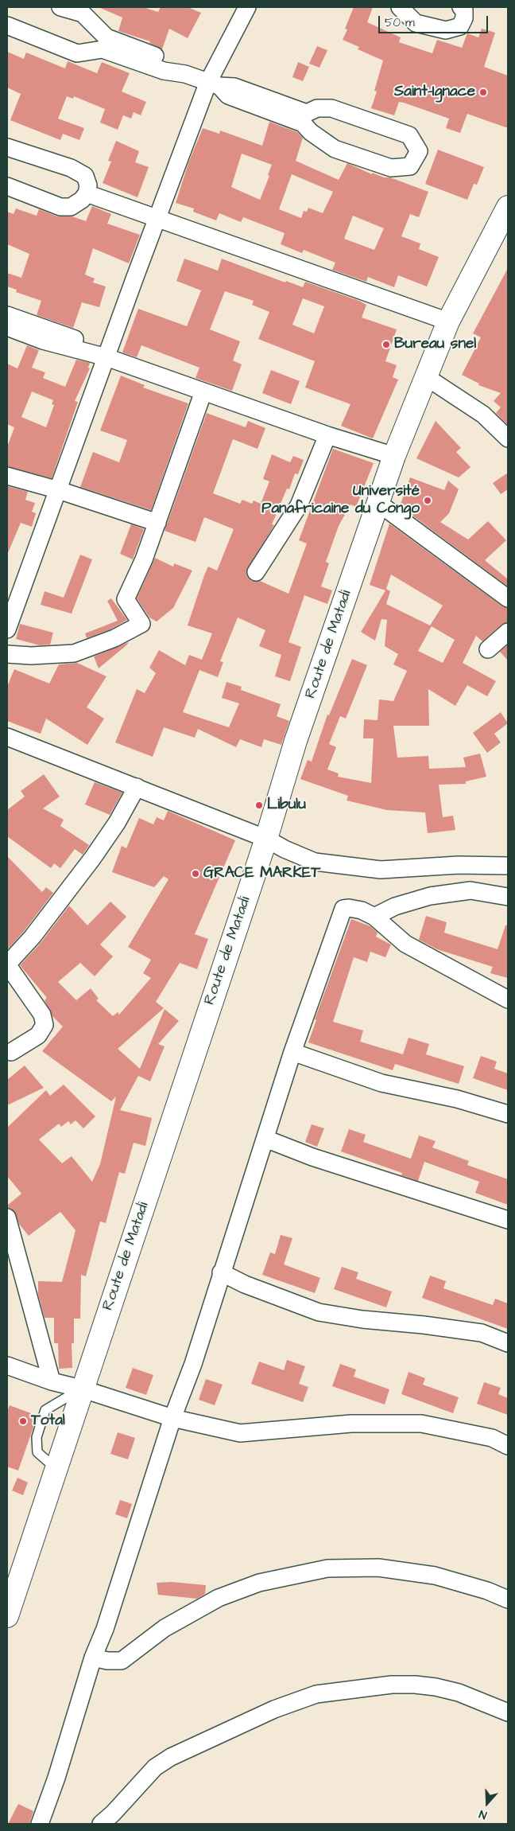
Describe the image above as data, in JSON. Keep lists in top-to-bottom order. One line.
{"streets":{"highway":["Route de Matadi"]},"places":["Saint-Ignace","Bureau snel","Université Panafricaine du Congo","Libulu","GRACE MARKET","Total"],"scale_bar":"50 m","north":"bottom"}
